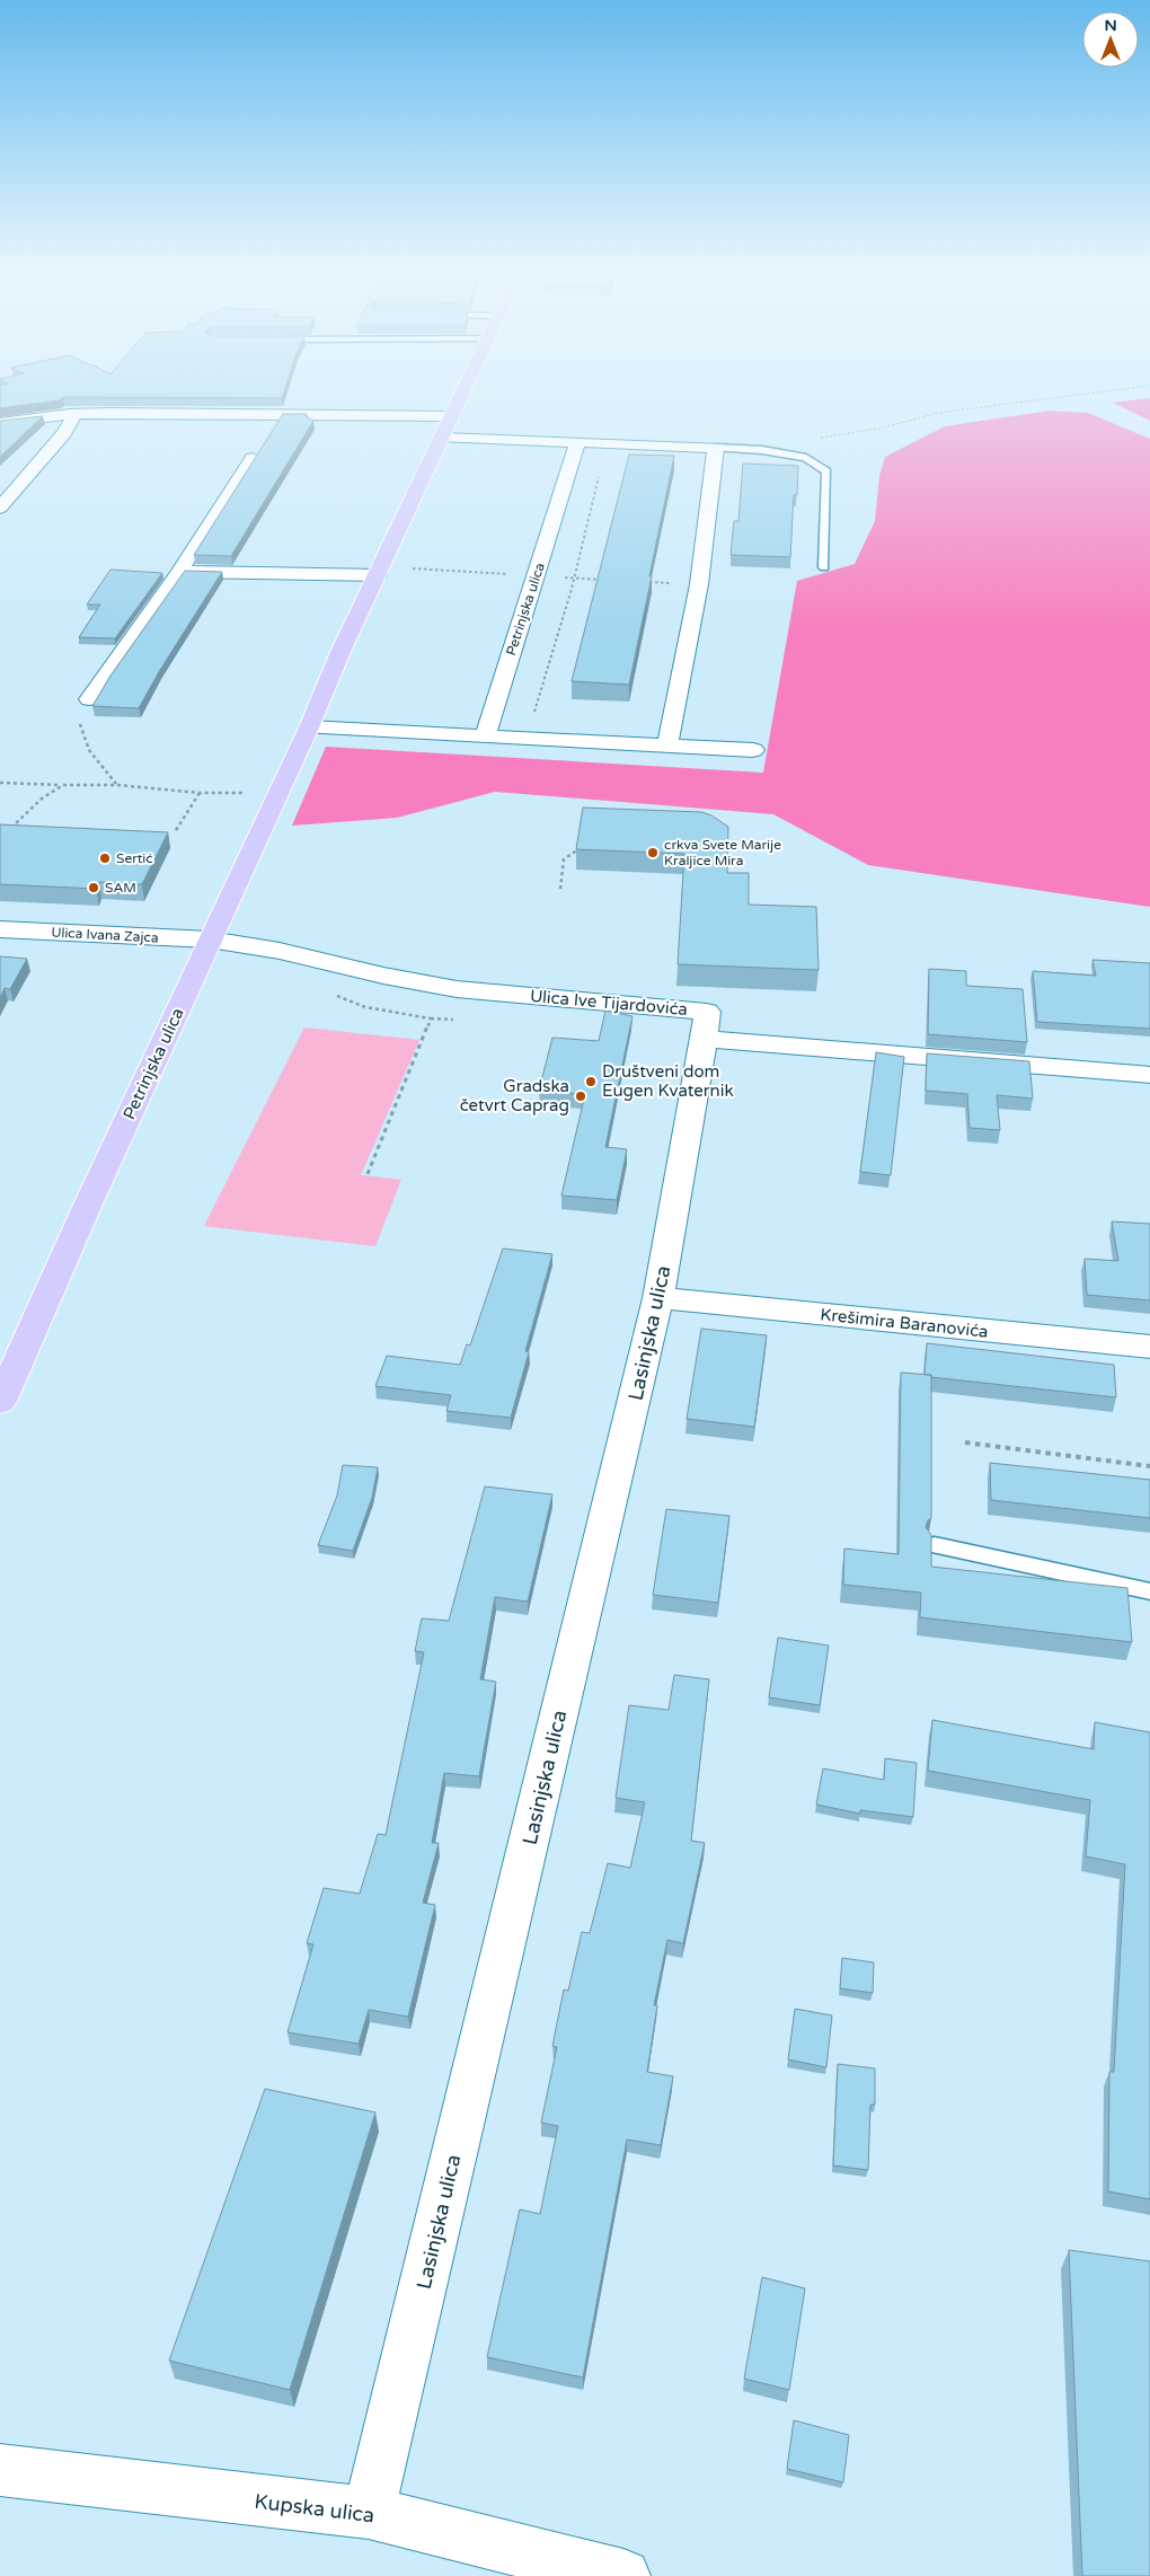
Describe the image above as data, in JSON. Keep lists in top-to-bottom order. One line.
{"streets":{"main road":["Petrinjska ulica"],"street":["Ulica Ivana Zajca","Ulica Ive Tijardovića","Krešimira Baranovića","Lasinjska ulica","Kupska ulica"]},"crossings":[["Petrinjska ulica","Ulica Ivana Zajca"],["Petrinjska ulica","Ulica Ive Tijardovića"],["Ulica Ivana Zajca","Ulica Ive Tijardovića"],["Ulica Ive Tijardovića","Lasinjska ulica"],["Krešimira Baranovića","Lasinjska ulica"],["Lasinjska ulica","Kupska ulica"]],"places":["crkva Svete Marije Kraljice Mira","Sertić","SAM","Društveni dom Eugen Kvaternik","Gradska četvrt Caprag"],"north":"top"}
